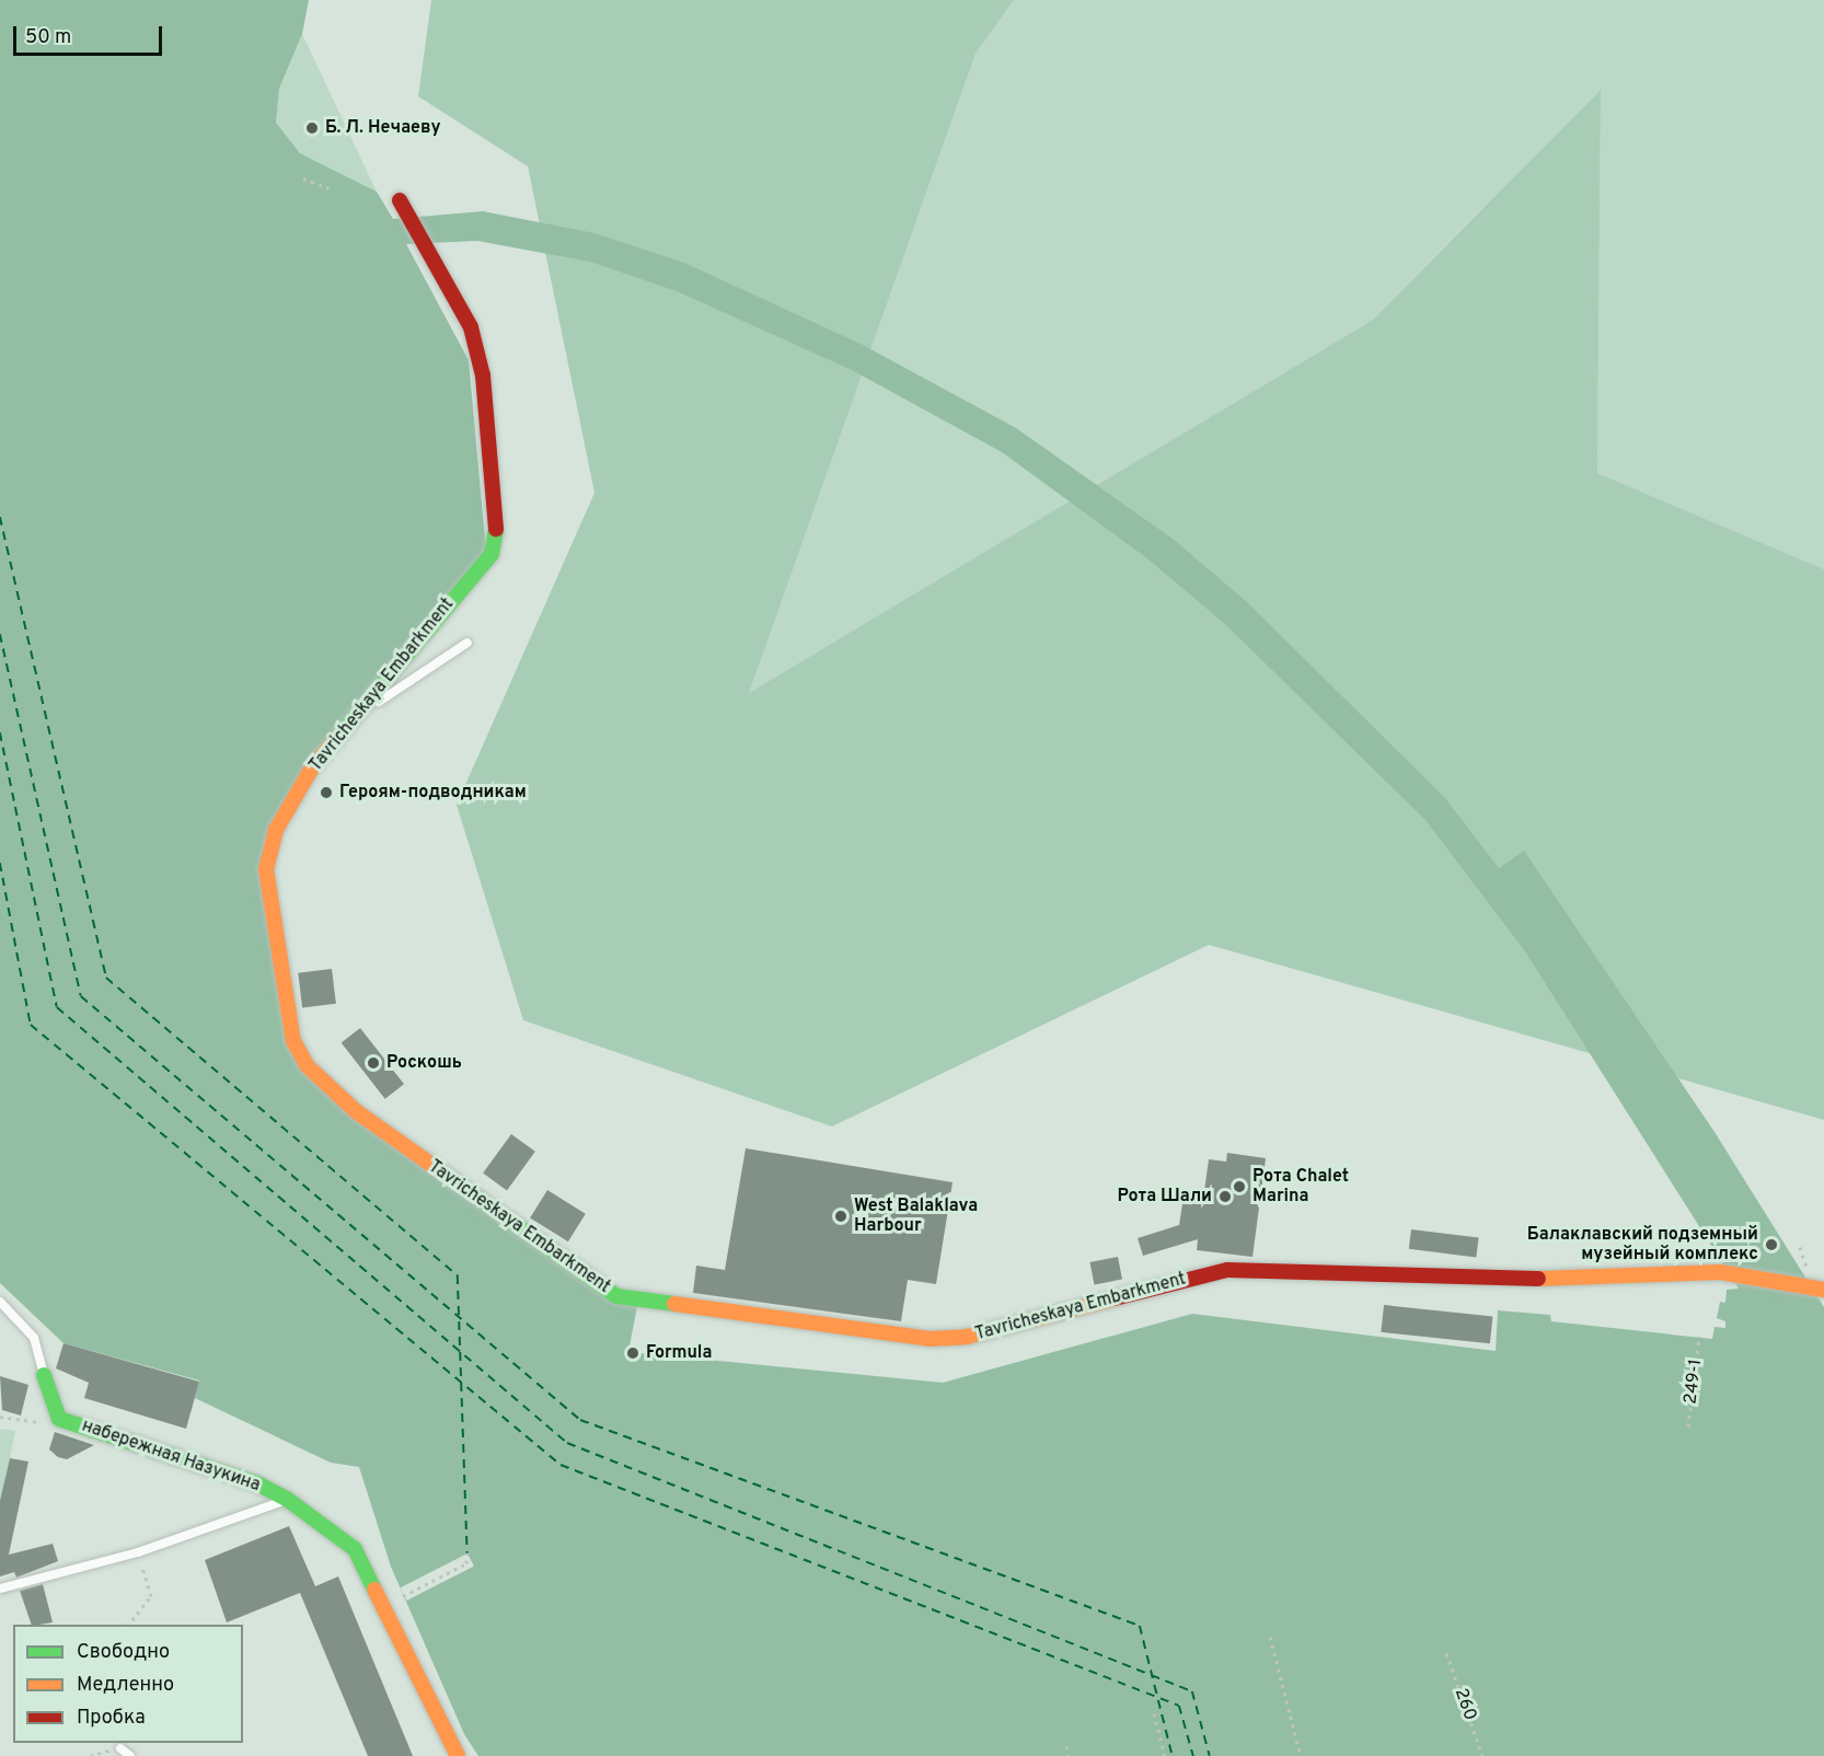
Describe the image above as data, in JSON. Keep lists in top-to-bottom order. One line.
{"streets":{"street":["Tavricheskaya Embarkment","набережная Назукина"],"path":["249-1","260"]},"places":["Б. Л. Нечаеву","Героям-подводникам","Роскошь","Рота Chalet Marina","Рота Шали","West Balaklava Harbour","Балаклавский подземный музейный комплекс","Formula"],"legend":["Свободно","Медленно","Пробка"],"scale_bar":"50 m"}
